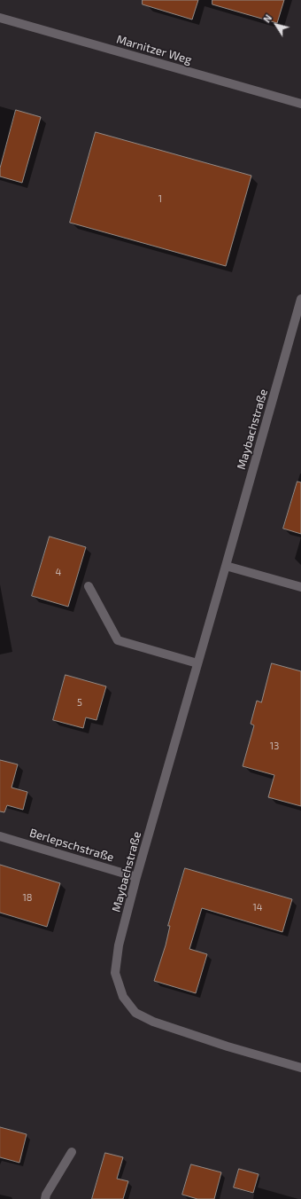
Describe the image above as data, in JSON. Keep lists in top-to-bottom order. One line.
{"streets":{"street":["Marnitzer Weg","Maybachstraße","Berlepschstraße"]},"crossings":[["Maybachstraße","Berlepschstraße"]],"house_numbers":["1","4","5","13","18","14"],"north":"top left"}
